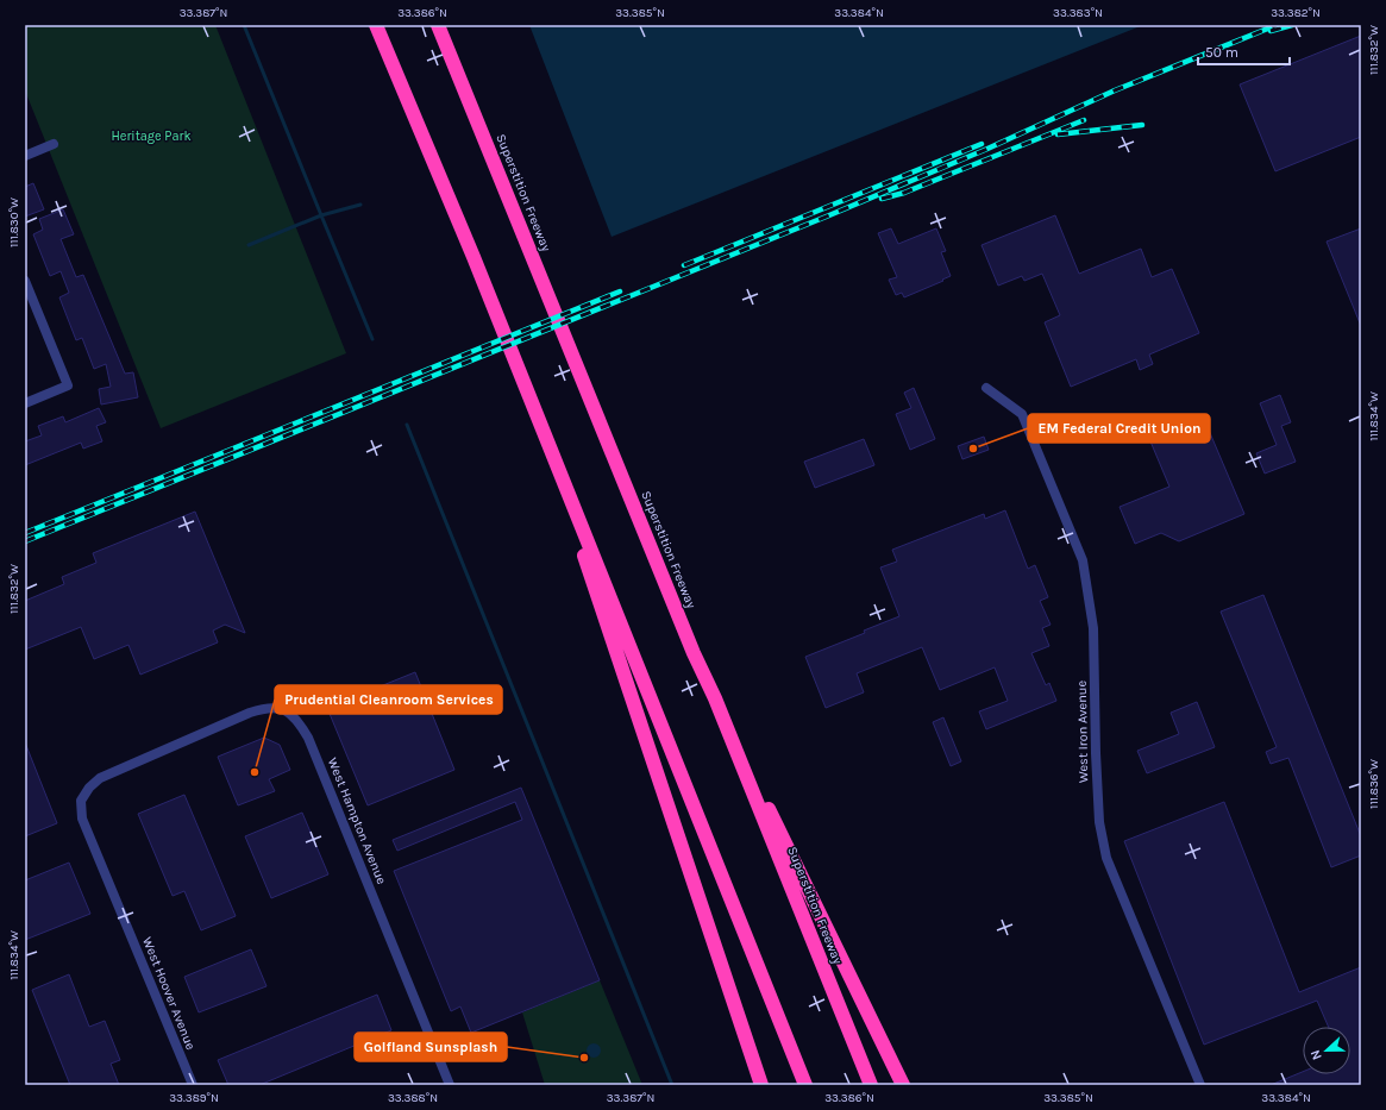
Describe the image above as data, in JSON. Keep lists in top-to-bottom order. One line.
{"streets":{"highway":["Superstition Freeway"],"street":["West Iron Avenue","West Hampton Avenue","West Hoover Avenue"]},"crossings":[["West Hampton Avenue","West Hoover Avenue"]],"parks":["Heritage Park"],"places":["EM Federal Credit Union","Prudential Cleanroom Services","Golfland Sunsplash"],"scale_bar":"50 m","north":"left","coordinates":["33.387°N","33.386°N","33.385°N","33.384°N","33.383°N","33.382°N","111.832°W","111.830°W","111.834°W","111.836°W","33.389°N","33.388°N"]}
